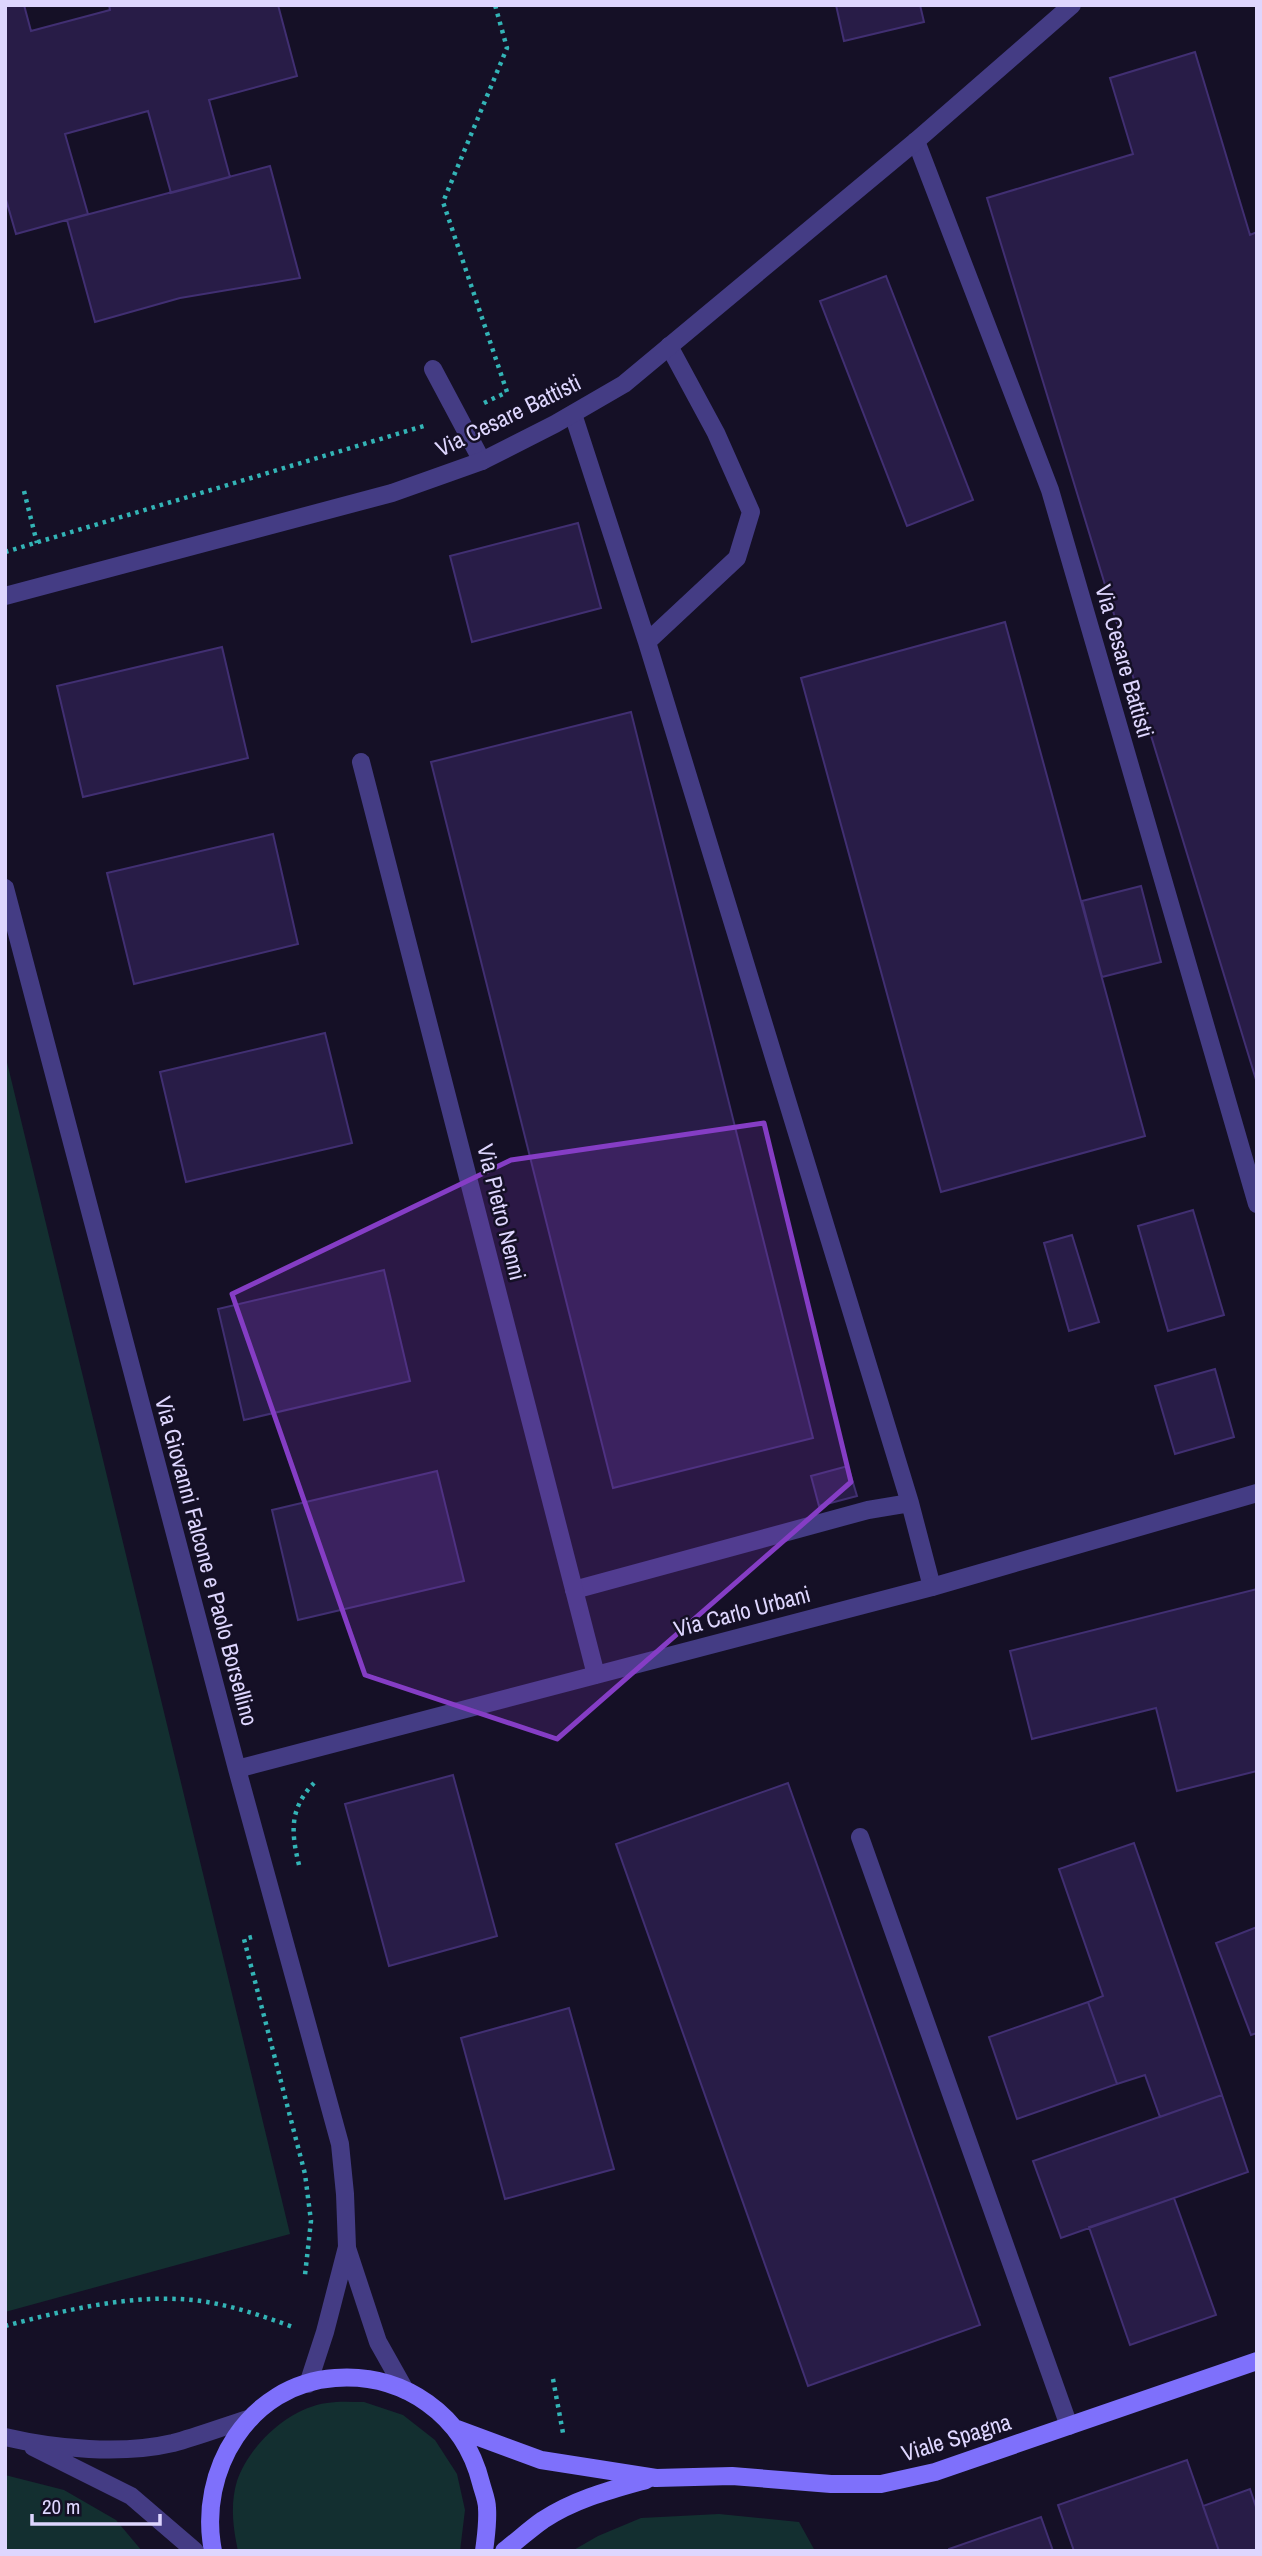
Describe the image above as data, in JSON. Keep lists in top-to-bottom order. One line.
{"streets":{"street":["Via Cesare Battisti","Via Pietro Nenni","Via Giovanni Falcone e Paolo Borsellino","Via Carlo Urbani","Viale Spagna"]},"crossings":[["Via Pietro Nenni","Via Carlo Urbani"],["Via Giovanni Falcone e Paolo Borsellino","Via Carlo Urbani"]],"scale_bar":"20 m"}
